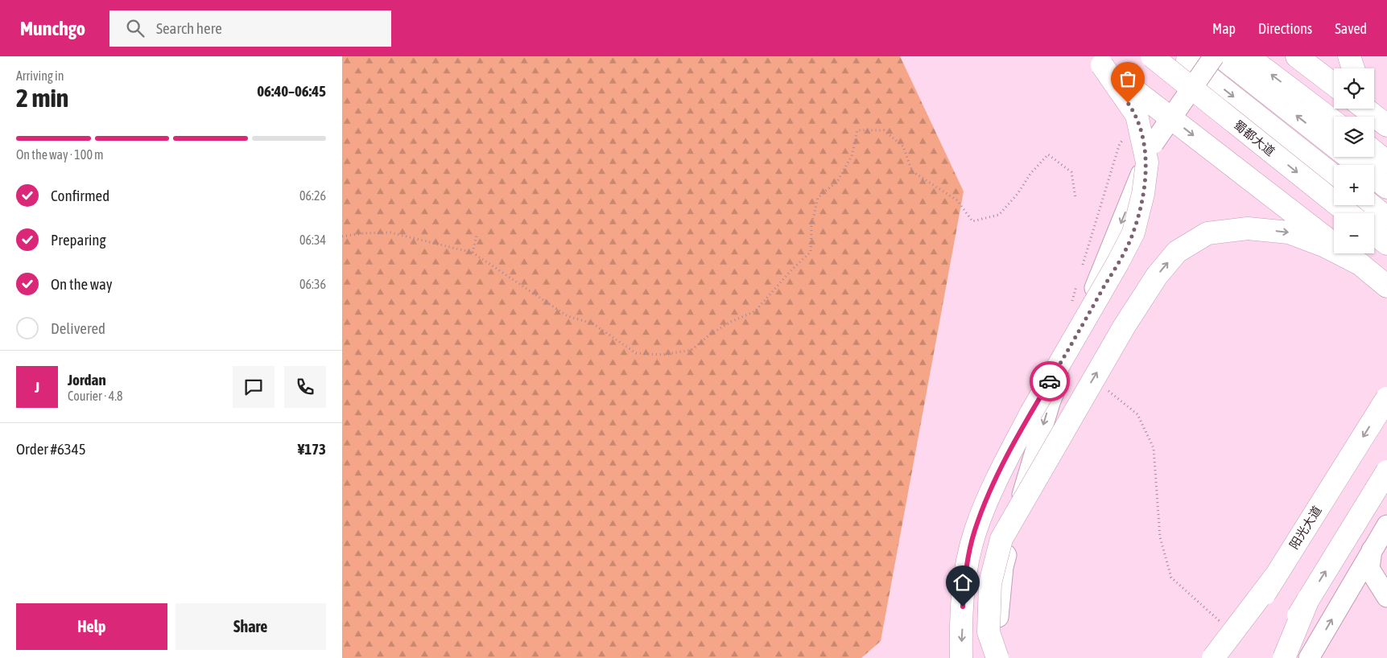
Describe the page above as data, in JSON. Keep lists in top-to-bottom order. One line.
{"streets":{"main road":["蜀都大道","阳光大道"]},"page":{"header":"Munchgo","search":"Search here","nav":["Map","Directions","Saved"],"heading":["2 min","Arriving in","06:40–06:45"],"panel":["Jordan","Courier · 4.8","Order #6345","¥173"],"map_buttons":["+","−"],"bar":"On the way · 100 m","list":[["Confirmed","06:26"],["Preparing","06:34"],["On the way","06:36"],"Delivered"],"round":"J","buttons":["Help","Share"]}}
